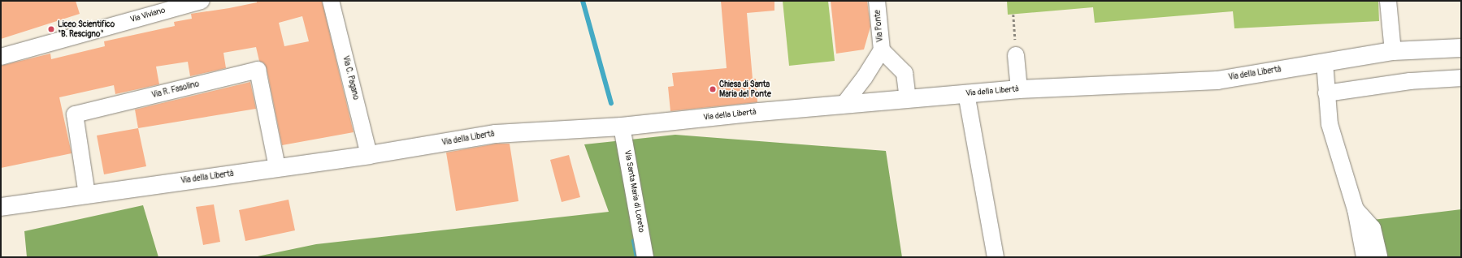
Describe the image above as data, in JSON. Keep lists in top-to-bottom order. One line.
{"streets":{"main road":["Via della Libertà"],"street":["Via Viviano","Via Ponte","Via C. Pagano","Via R. Fasolino","Via Santa Maria di Loreto"]},"crossings":[["Via Ponte","Via della Libertà"],["Via della Libertà","Via C. Pagano"],["Via della Libertà","Via R. Fasolino"],["Via della Libertà","Via Santa Maria di Loreto"]],"places":["Liceo Scientifico \"B. Rescigno\"","Chiesa di Santa Maria del Ponte"]}
